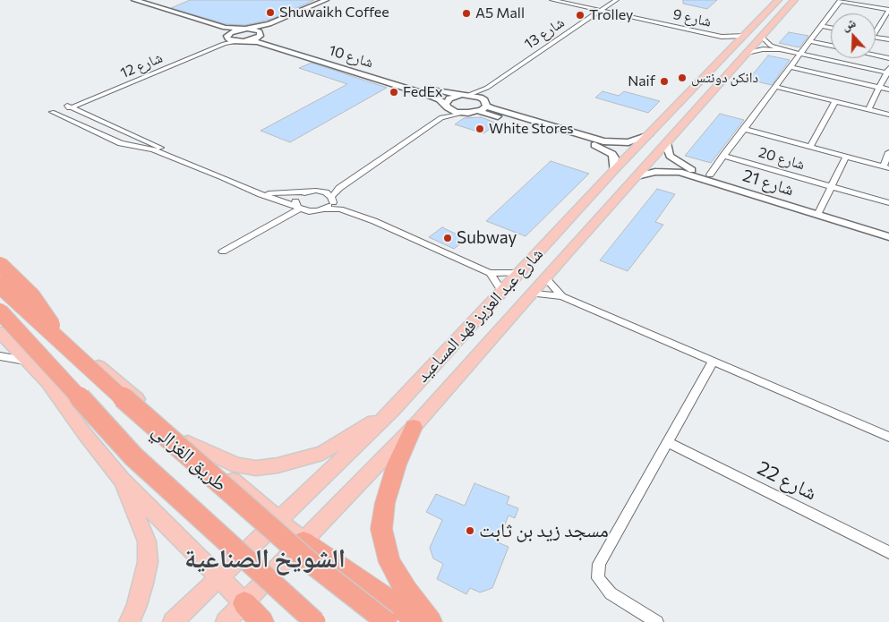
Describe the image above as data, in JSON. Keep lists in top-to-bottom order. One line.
{"streets":{"highway":["طريق الغزالي"],"main road":["شارع عبد العزيز فهد المساعيد"],"street":["شارع 9","شارع 13","شارع 10","شارع 12","شارع 20","شارع 21","شارع 22"]},"crossings":[["شارع 9","شارع 13"],["شارع 9","شارع عبد العزيز فهد المساعيد"],["شارع 13","شارع 10"],["شارع 10","شارع 12"],["شارع 20","شارع 21"],["شارع 21","شارع عبد العزيز فهد المساعيد"],["شارع عبد العزيز فهد المساعيد","طريق الغزالي"]],"districts":["الشويخ الصناعية"],"places":["Shuwaikh Coffee","A5 Mall","Trolley","دانكن دونتس","Naif","FedEx","White Stores","Subway","مسجد زيد بن ثابت"],"north":"top"}
